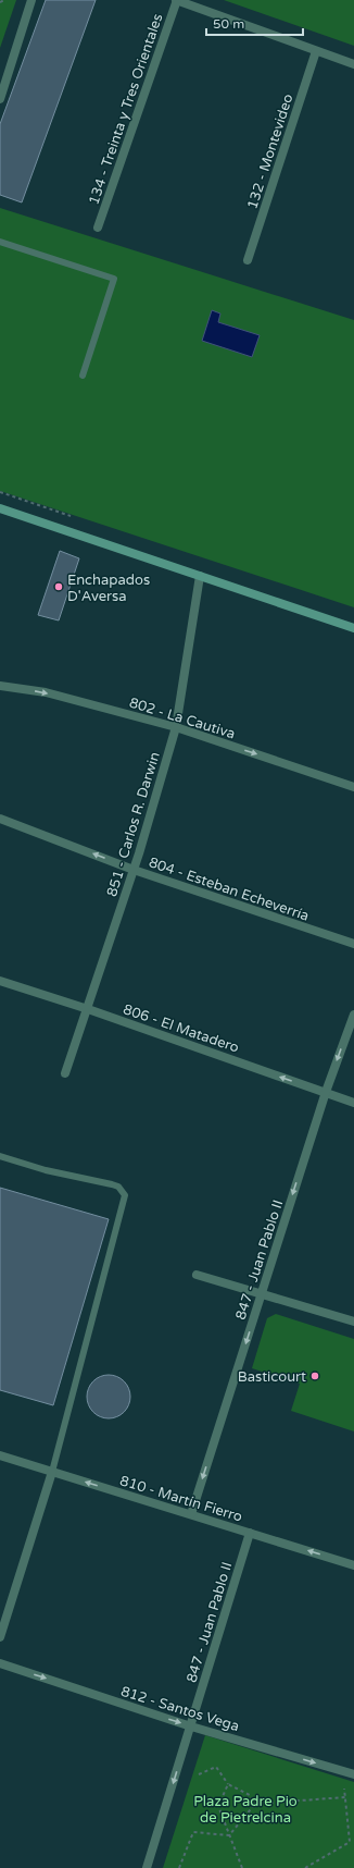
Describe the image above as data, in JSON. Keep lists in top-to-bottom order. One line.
{"streets":{"street":["134 - Treinta y Tres Orientales","132 - Montevideo","802 - La Cautiva","851 - Carlos R. Darwin","804 - Esteban Echeverría","806 - El Matadero","847 - Juan Pablo II","810 - Martín Fierro","812 - Santos Vega"]},"crossings":[["802 - La Cautiva","851 - Carlos R. Darwin"],["851 - Carlos R. Darwin","804 - Esteban Echeverría"],["851 - Carlos R. Darwin","806 - El Matadero"],["806 - El Matadero","847 - Juan Pablo II"],["847 - Juan Pablo II","810 - Martín Fierro"],["847 - Juan Pablo II","812 - Santos Vega"]],"one_way":["802 - La Cautiva","804 - Esteban Echeverría","806 - El Matadero","847 - Juan Pablo II","810 - Martín Fierro","812 - Santos Vega"],"parks":["Plaza Padre Pio de Pietrelcina"],"places":["Enchapados D'Aversa","Basticourt"],"scale_bar":"50 m"}
